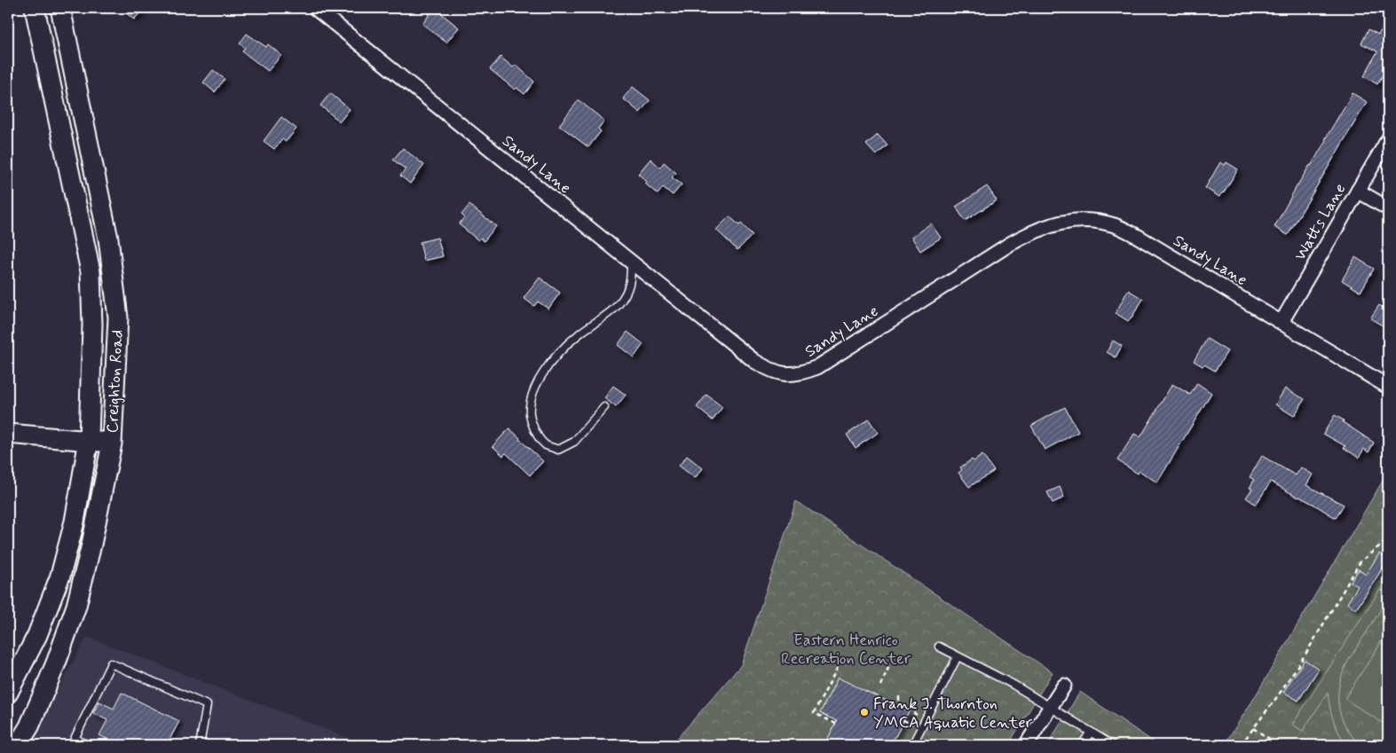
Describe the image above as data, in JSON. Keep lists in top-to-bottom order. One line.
{"streets":{"main road":["Creighton Road"],"street":["Sandy Lane","Watts Lane"]},"crossings":[["Sandy Lane","Watts Lane"]],"parks":["Eastern Henrico Recreation Center"],"places":["Frank J. Thornton YMCA Aquatic Center"]}
